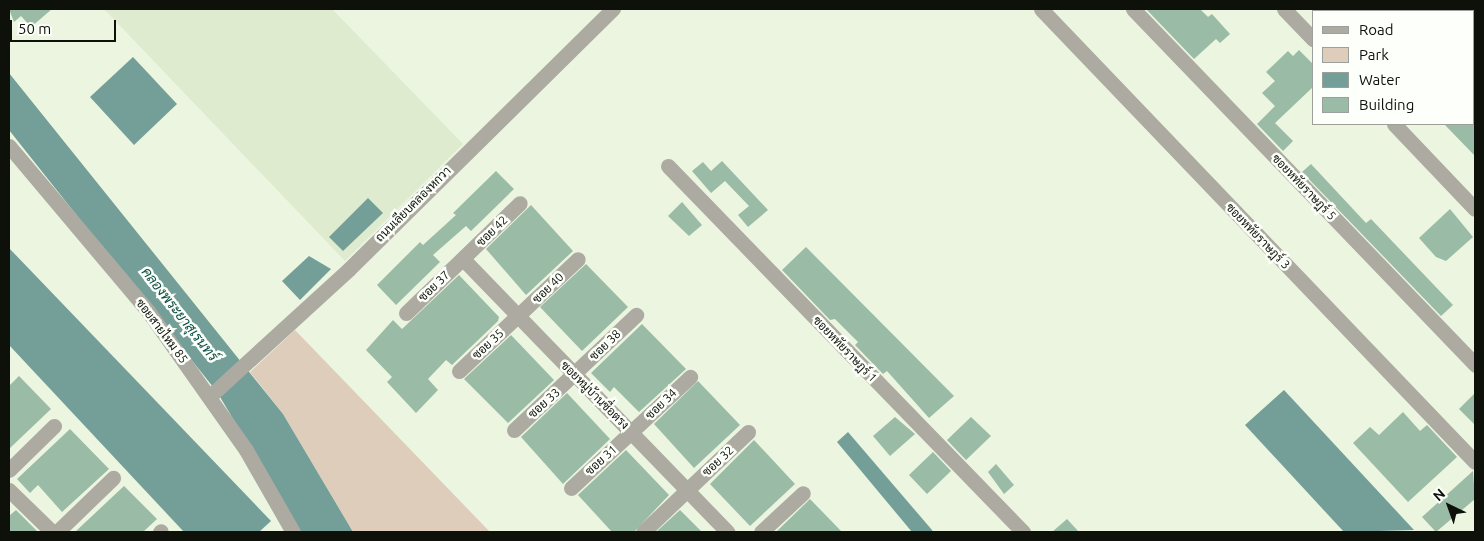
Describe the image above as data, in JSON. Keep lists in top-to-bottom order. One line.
{"streets":{"street":["ซอยหทัยราษฎร์ 5","ถนนเลียบคลองหกวา","ซอย 42","ซอยหทัยราษฎร์ 3","ซอย 37","ซอย 40","ซอยสายไหม 85","ซอย 35","ซอย 38","ซอยหทัยราษฎร์ 1","ซอยหมู่บ้านซื่อตรง","ซอย 33","ซอย 34","ซอย 31","ซอย 32"]},"crossings":[["ถนนเลียบคลองหกวา","ซอยสายไหม 85"],["ซอย 42","ซอย 37"],["ซอย 42","ซอยหมู่บ้านซื่อตรง"],["ซอย 37","ซอยหมู่บ้านซื่อตรง"],["ซอย 40","ซอย 35"],["ซอย 40","ซอยหมู่บ้านซื่อตรง"],["ซอย 35","ซอยหมู่บ้านซื่อตรง"],["ซอย 38","ซอยหมู่บ้านซื่อตรง"],["ซอย 38","ซอย 33"],["ซอยหมู่บ้านซื่อตรง","ซอย 33"],["ซอยหมู่บ้านซื่อตรง","ซอย 34"],["ซอยหมู่บ้านซื่อตรง","ซอย 31"],["ซอยหมู่บ้านซื่อตรง","ซอย 32"],["ซอย 34","ซอย 31"]],"water":["คลองพระยาสุเรนทร์"],"legend":["Road","Park","Water","Building"],"scale_bar":"50 m","north":"top left"}
